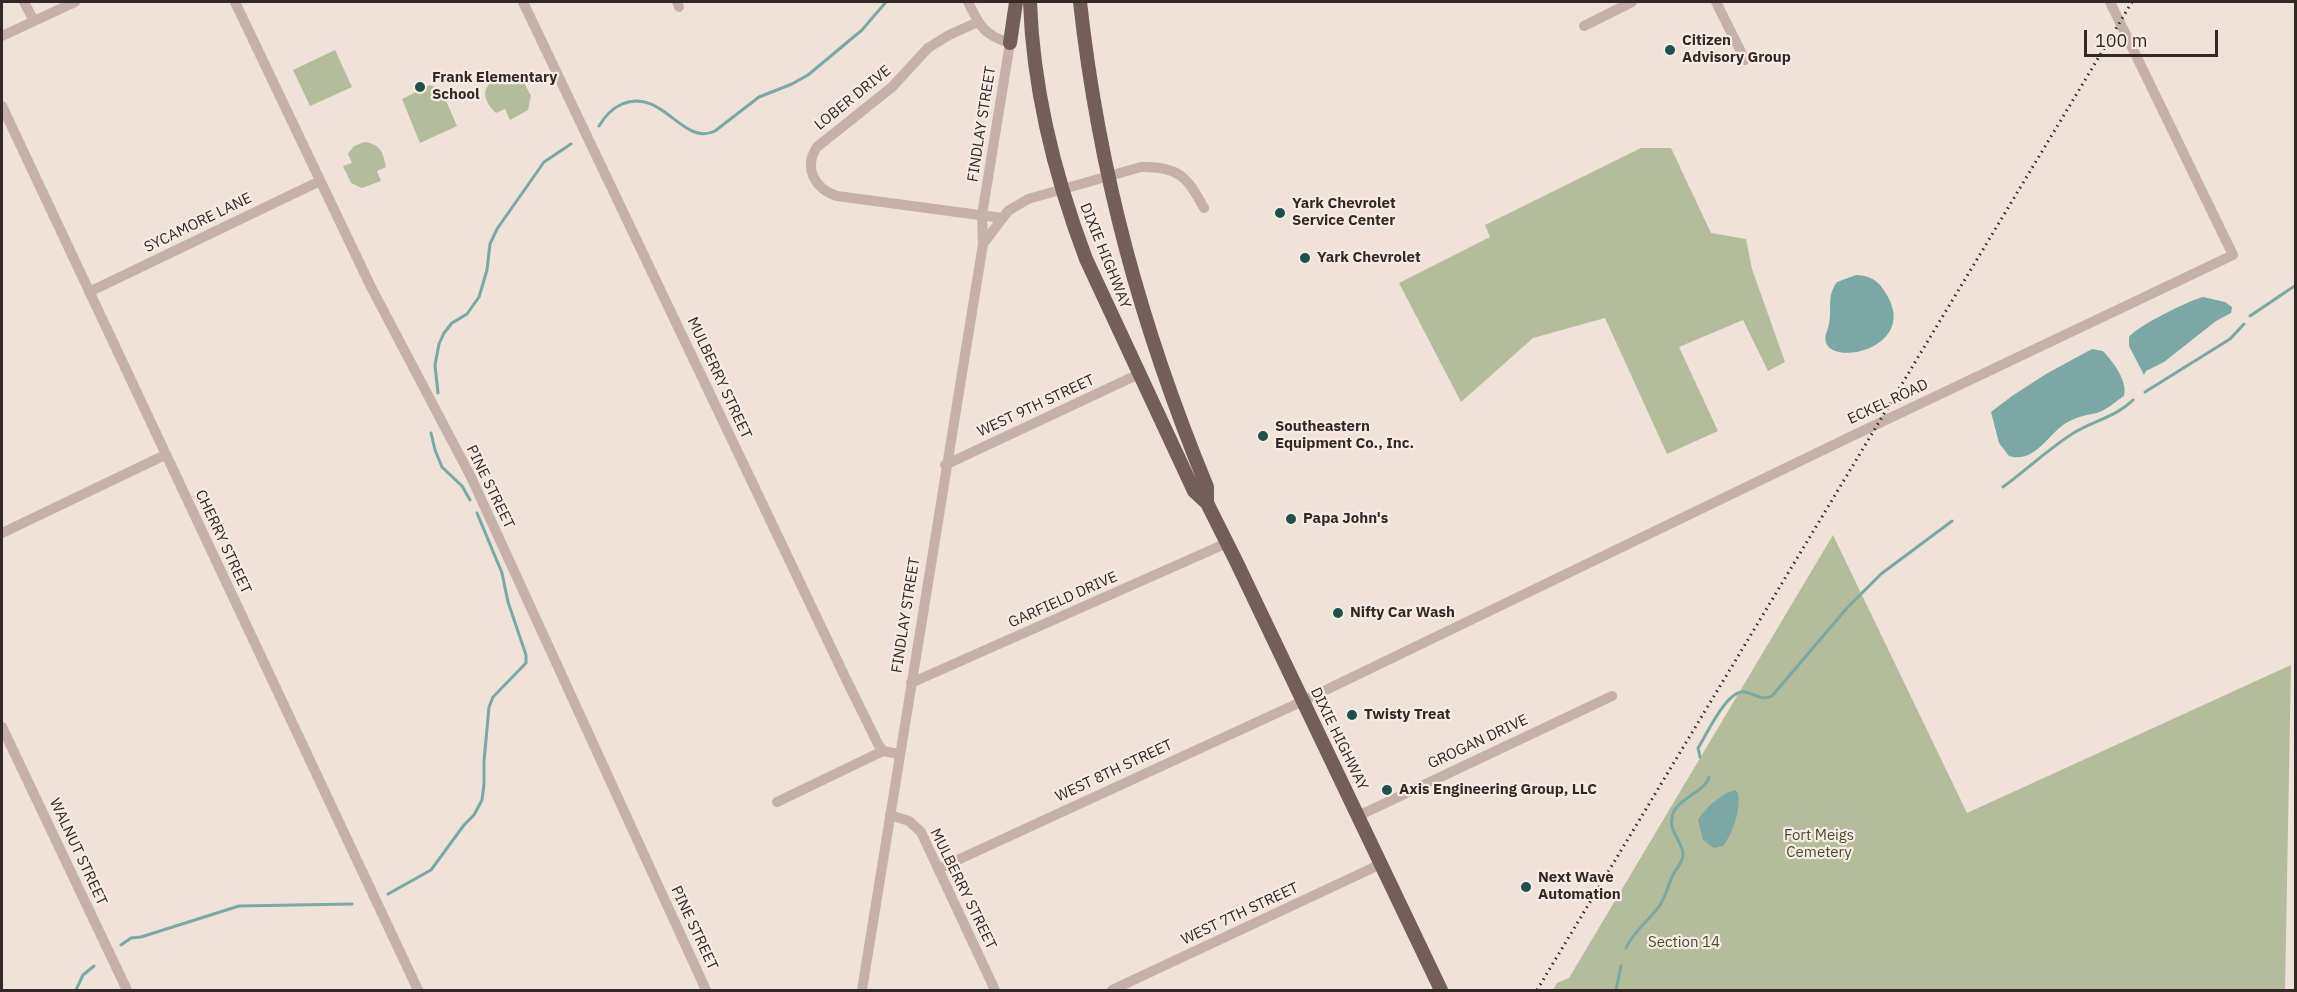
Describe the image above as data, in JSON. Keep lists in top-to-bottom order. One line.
{"streets":{"main road":["DIXIE HIGHWAY"],"street":["LOBER DRIVE","FINDLAY STREET","SYCAMORE LANE","MULBERRY STREET","ECKEL ROAD","WEST 9TH STREET","PINE STREET","CHERRY STREET","GARFIELD DRIVE","GROGAN DRIVE","WEST 8TH STREET","WALNUT STREET","WEST 7TH STREET"]},"crossings":[["LOBER DRIVE","FINDLAY STREET"],["FINDLAY STREET","DIXIE HIGHWAY"],["FINDLAY STREET","MULBERRY STREET"],["FINDLAY STREET","WEST 9TH STREET"],["FINDLAY STREET","GARFIELD DRIVE"],["SYCAMORE LANE","PINE STREET"],["SYCAMORE LANE","CHERRY STREET"],["DIXIE HIGHWAY","ECKEL ROAD"],["DIXIE HIGHWAY","WEST 9TH STREET"],["DIXIE HIGHWAY","GARFIELD DRIVE"],["DIXIE HIGHWAY","GROGAN DRIVE"],["DIXIE HIGHWAY","WEST 8TH STREET"],["DIXIE HIGHWAY","WEST 7TH STREET"],["MULBERRY STREET","WEST 8TH STREET"],["ECKEL ROAD","WEST 8TH STREET"]],"parks":["Fort Meigs Cemetery","Section 14"],"places":["Citizen Advisory Group","Frank Elementary School","Yark Chevrolet Service Center","Yark Chevrolet","Southeastern Equipment Co., Inc.","Papa John's","Nifty Car Wash","Twisty Treat","Axis Engineering Group, LLC","Next Wave Automation"],"scale_bar":"100 m"}
